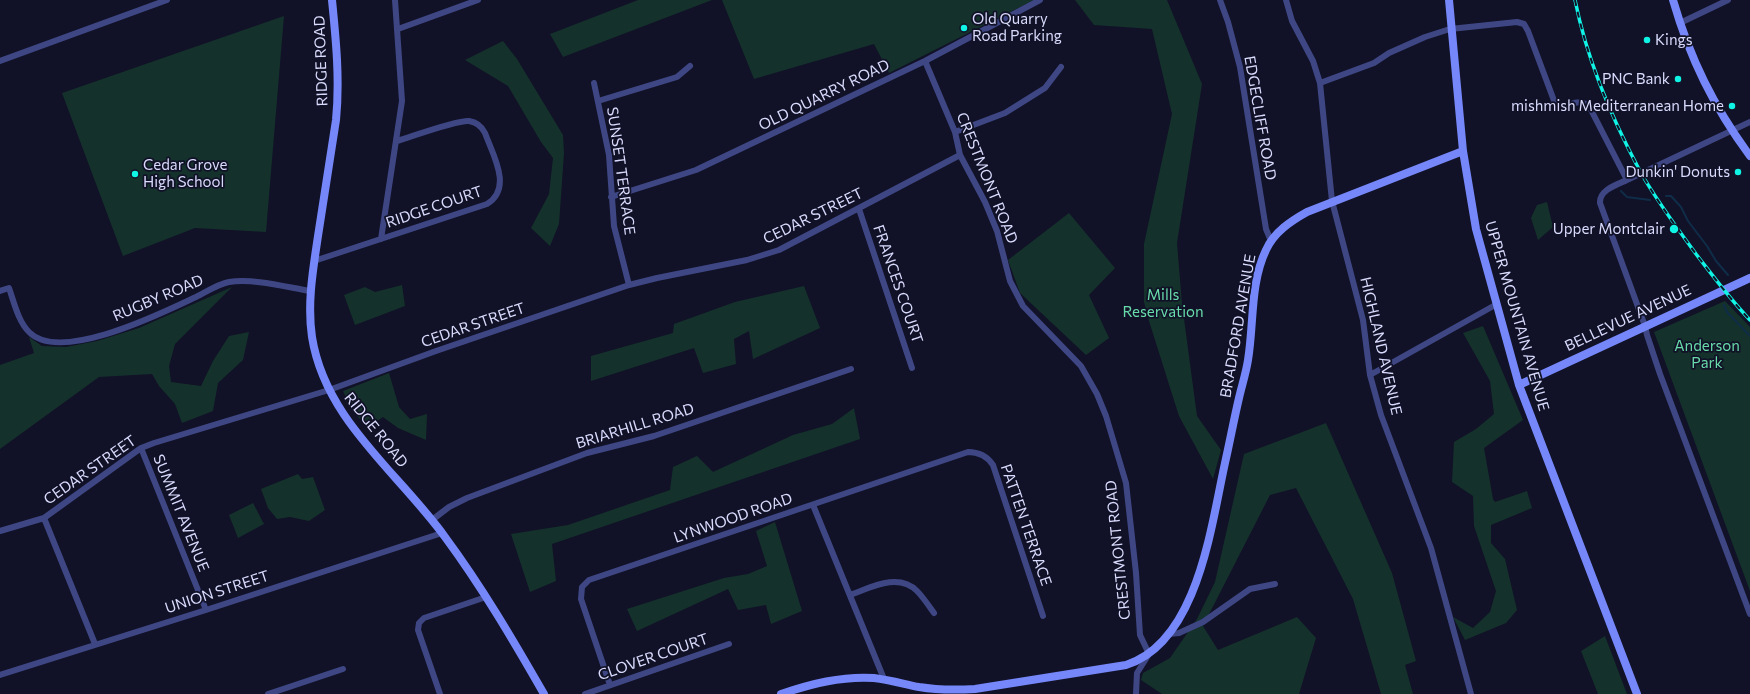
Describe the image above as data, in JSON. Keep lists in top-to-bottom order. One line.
{"streets":{"street":["RIDGE ROAD","OLD QUARRY ROAD","EDGECLIFF ROAD","SUNSET TERRACE","CRESTMONT ROAD","RIDGE COURT","CEDAR STREET","FRANCES COURT","RUGBY ROAD","UPPER MOUNTAIN AVENUE","BELLEVUE AVENUE","BRADFORD AVENUE","HIGHLAND AVENUE","BRIARHILL ROAD","SUMMIT AVENUE","LYNWOOD ROAD","PATTEN TERRACE","UNION STREET","CLOVER COURT"]},"crossings":[["RIDGE ROAD","RIDGE COURT"],["RIDGE ROAD","CEDAR STREET"],["RIDGE ROAD","RUGBY ROAD"],["RIDGE ROAD","BRIARHILL ROAD"],["RIDGE ROAD","UNION STREET"],["OLD QUARRY ROAD","SUNSET TERRACE"],["OLD QUARRY ROAD","CRESTMONT ROAD"],["EDGECLIFF ROAD","BRADFORD AVENUE"],["SUNSET TERRACE","CEDAR STREET"],["CRESTMONT ROAD","CEDAR STREET"],["CRESTMONT ROAD","BRADFORD AVENUE"],["CEDAR STREET","FRANCES COURT"],["CEDAR STREET","SUMMIT AVENUE"],["UPPER MOUNTAIN AVENUE","BELLEVUE AVENUE"],["UPPER MOUNTAIN AVENUE","BRADFORD AVENUE"],["BRADFORD AVENUE","HIGHLAND AVENUE"],["BRADFORD AVENUE","LYNWOOD ROAD"],["SUMMIT AVENUE","UNION STREET"],["LYNWOOD ROAD","PATTEN TERRACE"],["LYNWOOD ROAD","CLOVER COURT"]],"parks":["Mills Reservation","Anderson Park"],"places":["Old Quarry Road Parking","Kings","PNC Bank","mishmish Mediterranean Home","Dunkin' Donuts","Cedar Grove High School","Upper Montclair"]}
